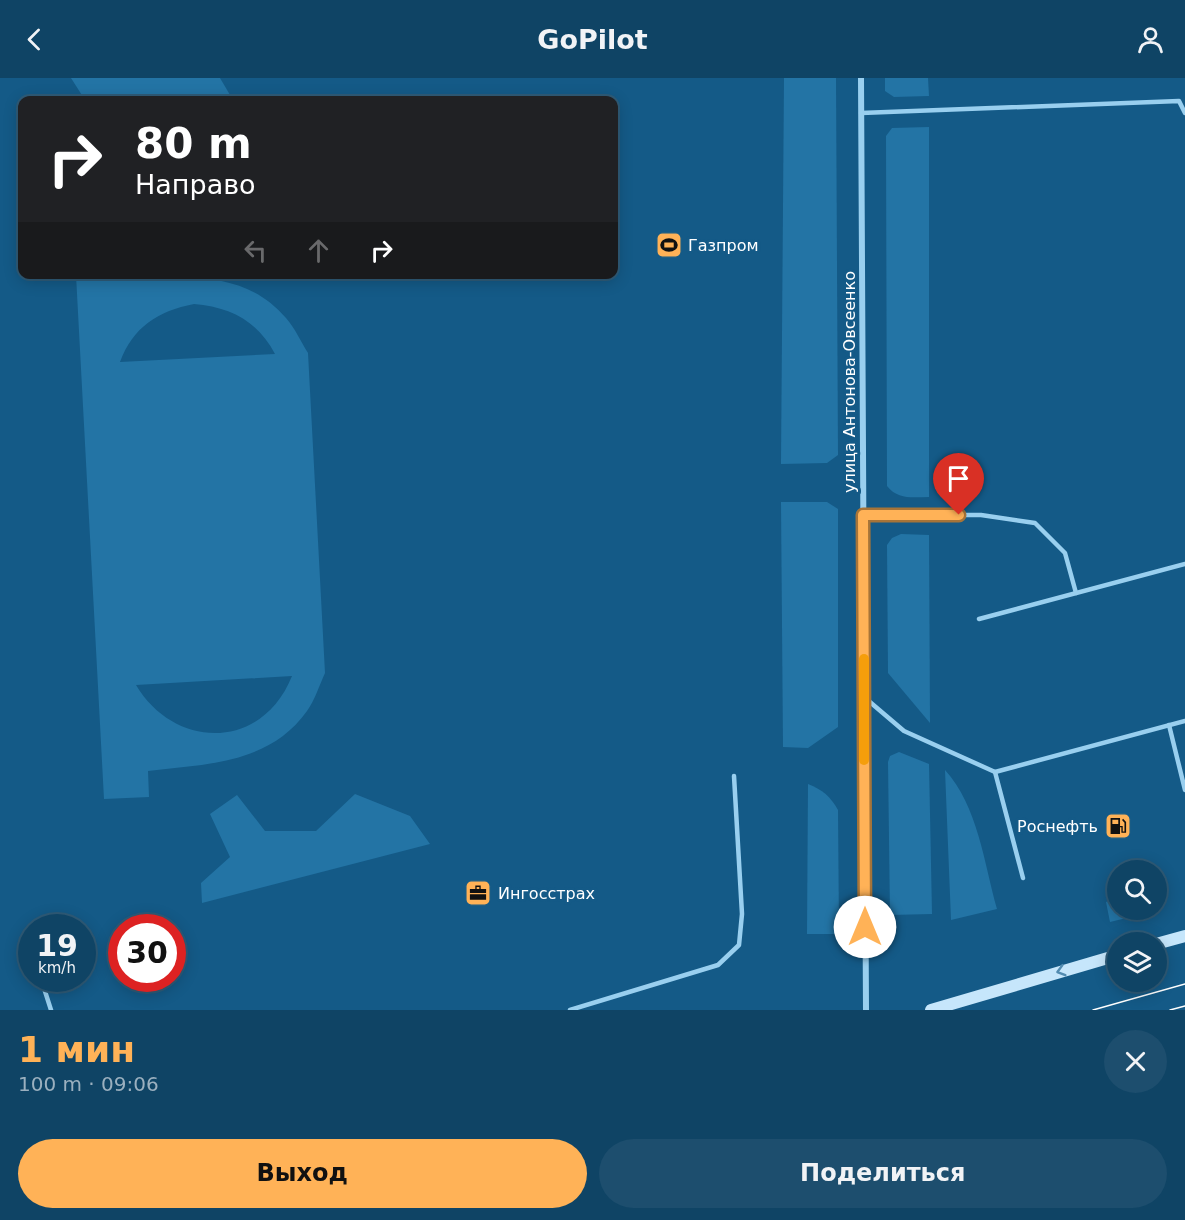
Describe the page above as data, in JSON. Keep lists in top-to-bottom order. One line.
{"streets":{"street":["улица Антонова-Овсеенко"]},"places":{"sports":["Газпром"],"fuel station":["Роснефть"],"office":["Ингосстрах"]},"page":{"header":"GoPilot","turn":["80 m","Направо"],"speed":"19 km/h","limit":"30","heading":["1 мин","100 m · 09:06"],"buttons":["Выход","Поделиться"]}}
